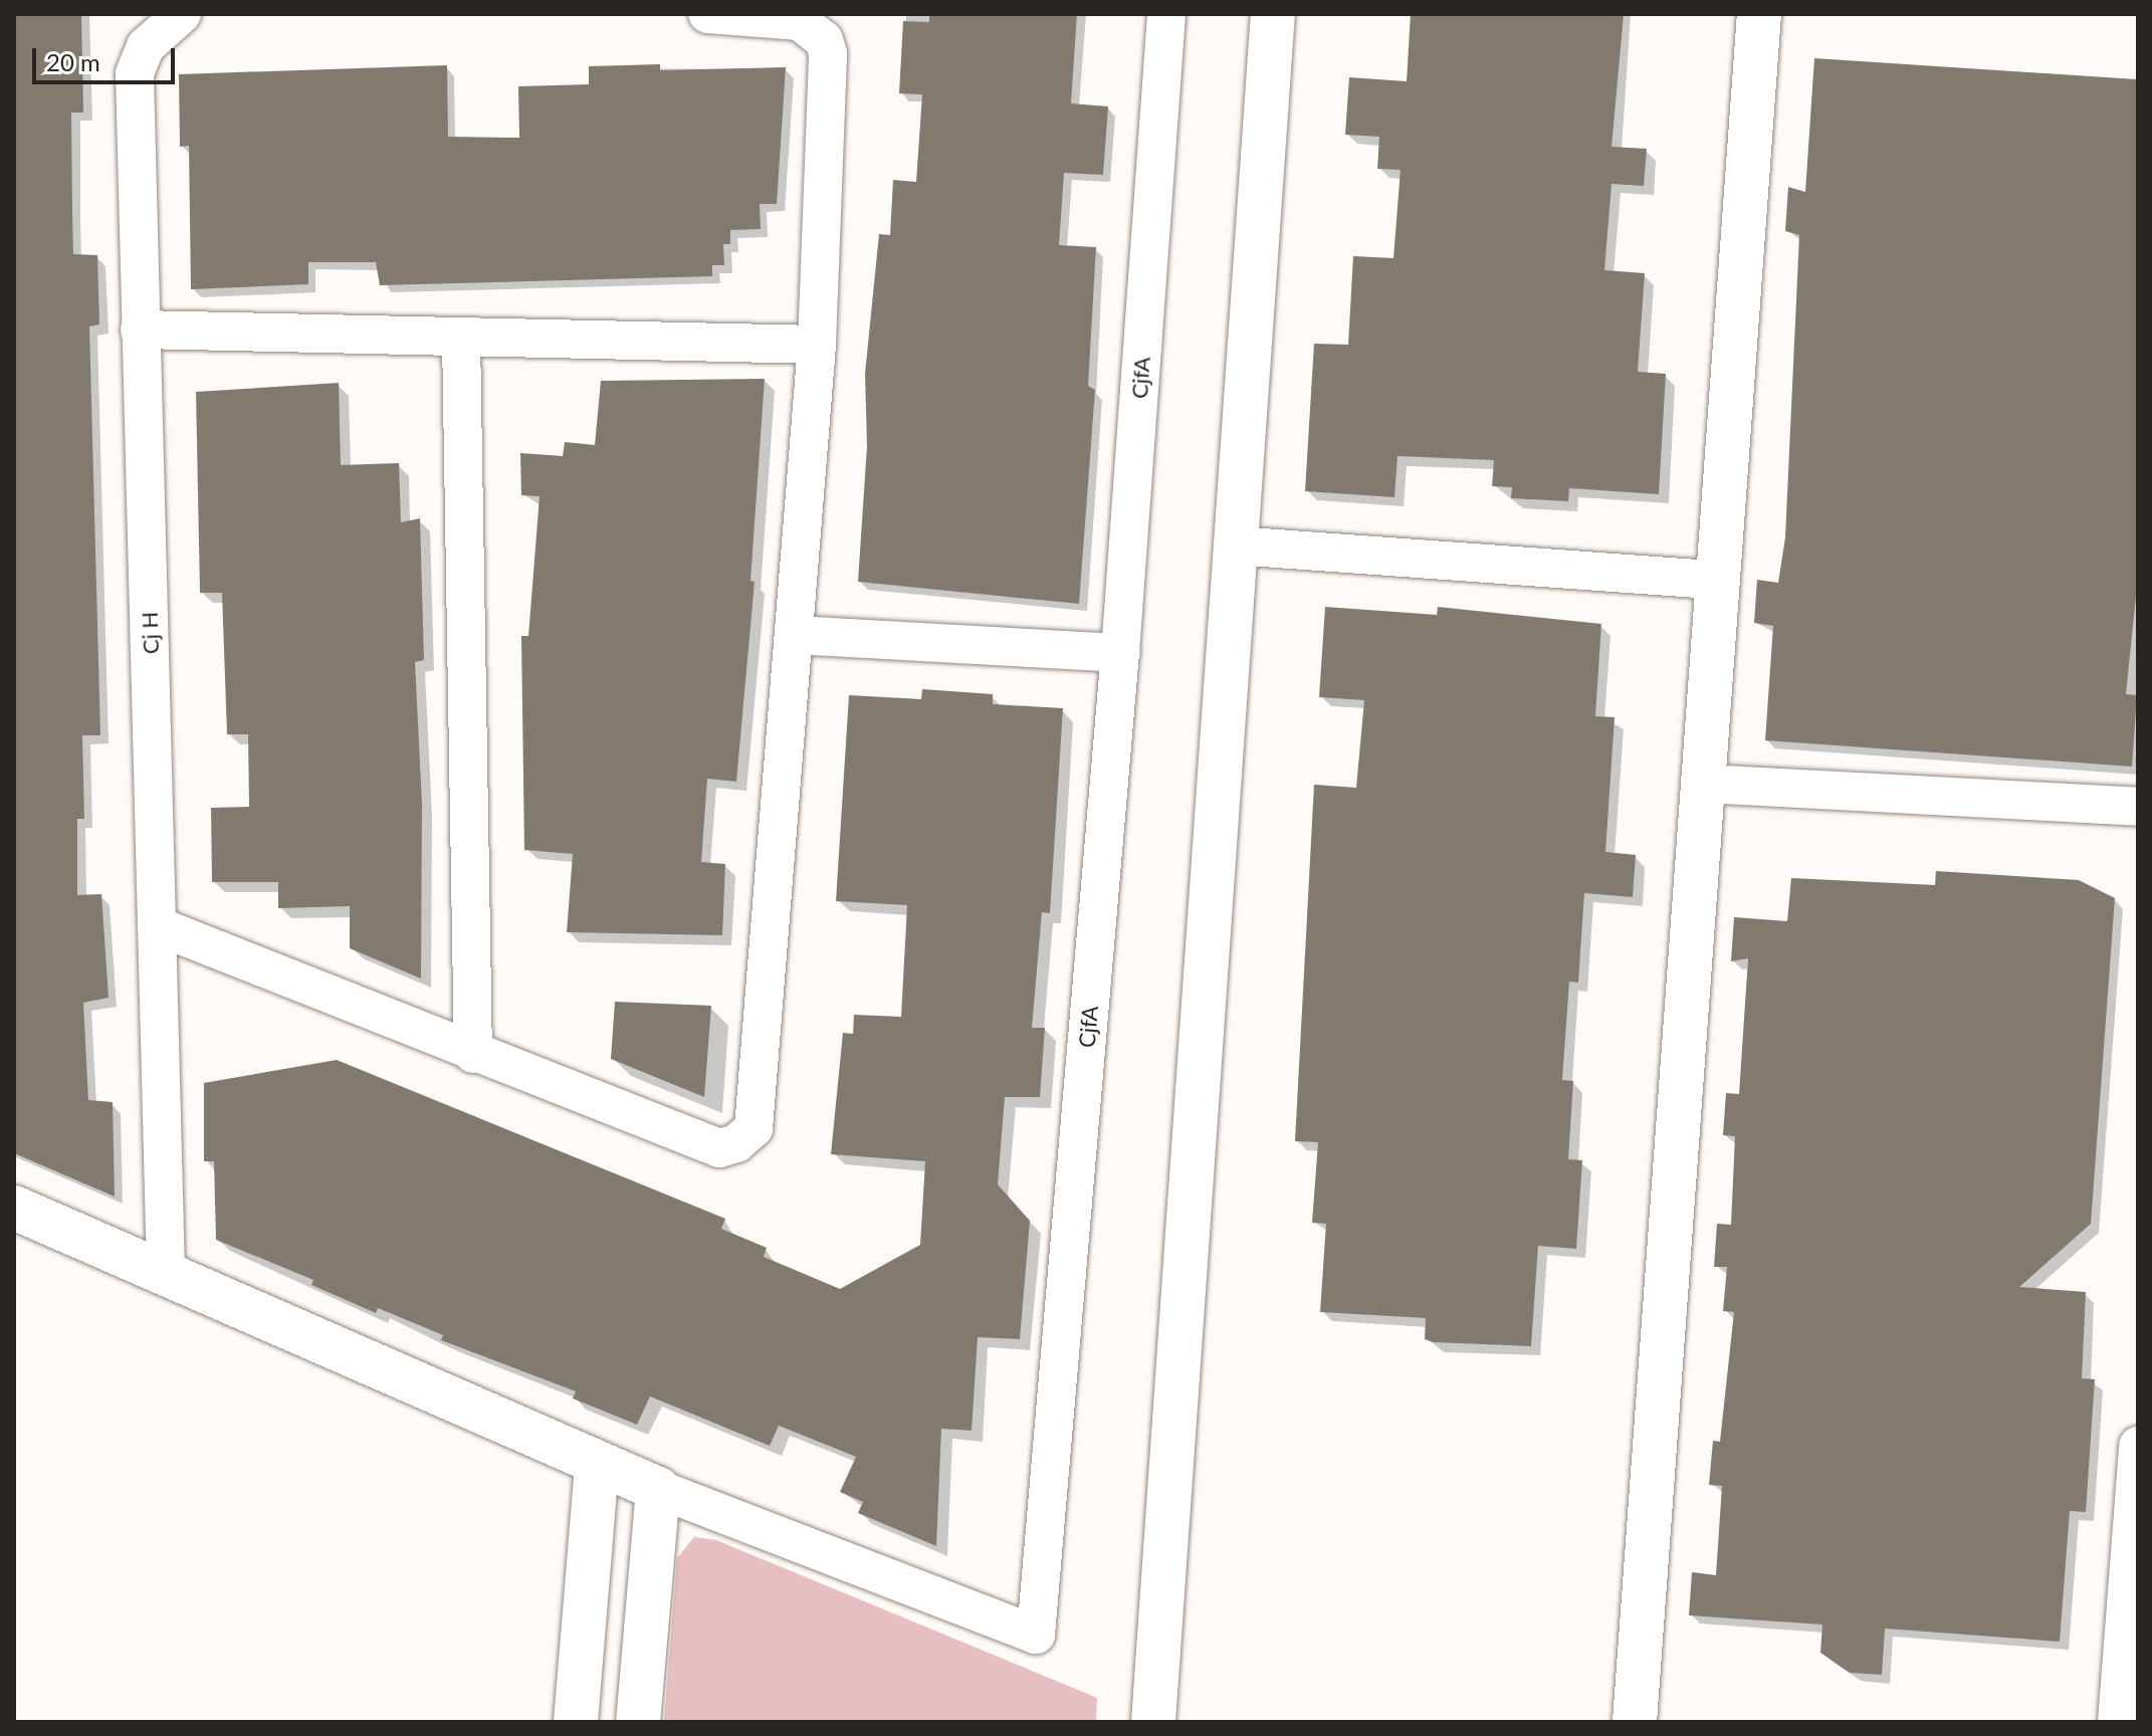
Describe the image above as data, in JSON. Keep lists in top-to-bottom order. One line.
{"streets":{"street":["CjfA","Cj H"]},"scale_bar":"20 m"}
